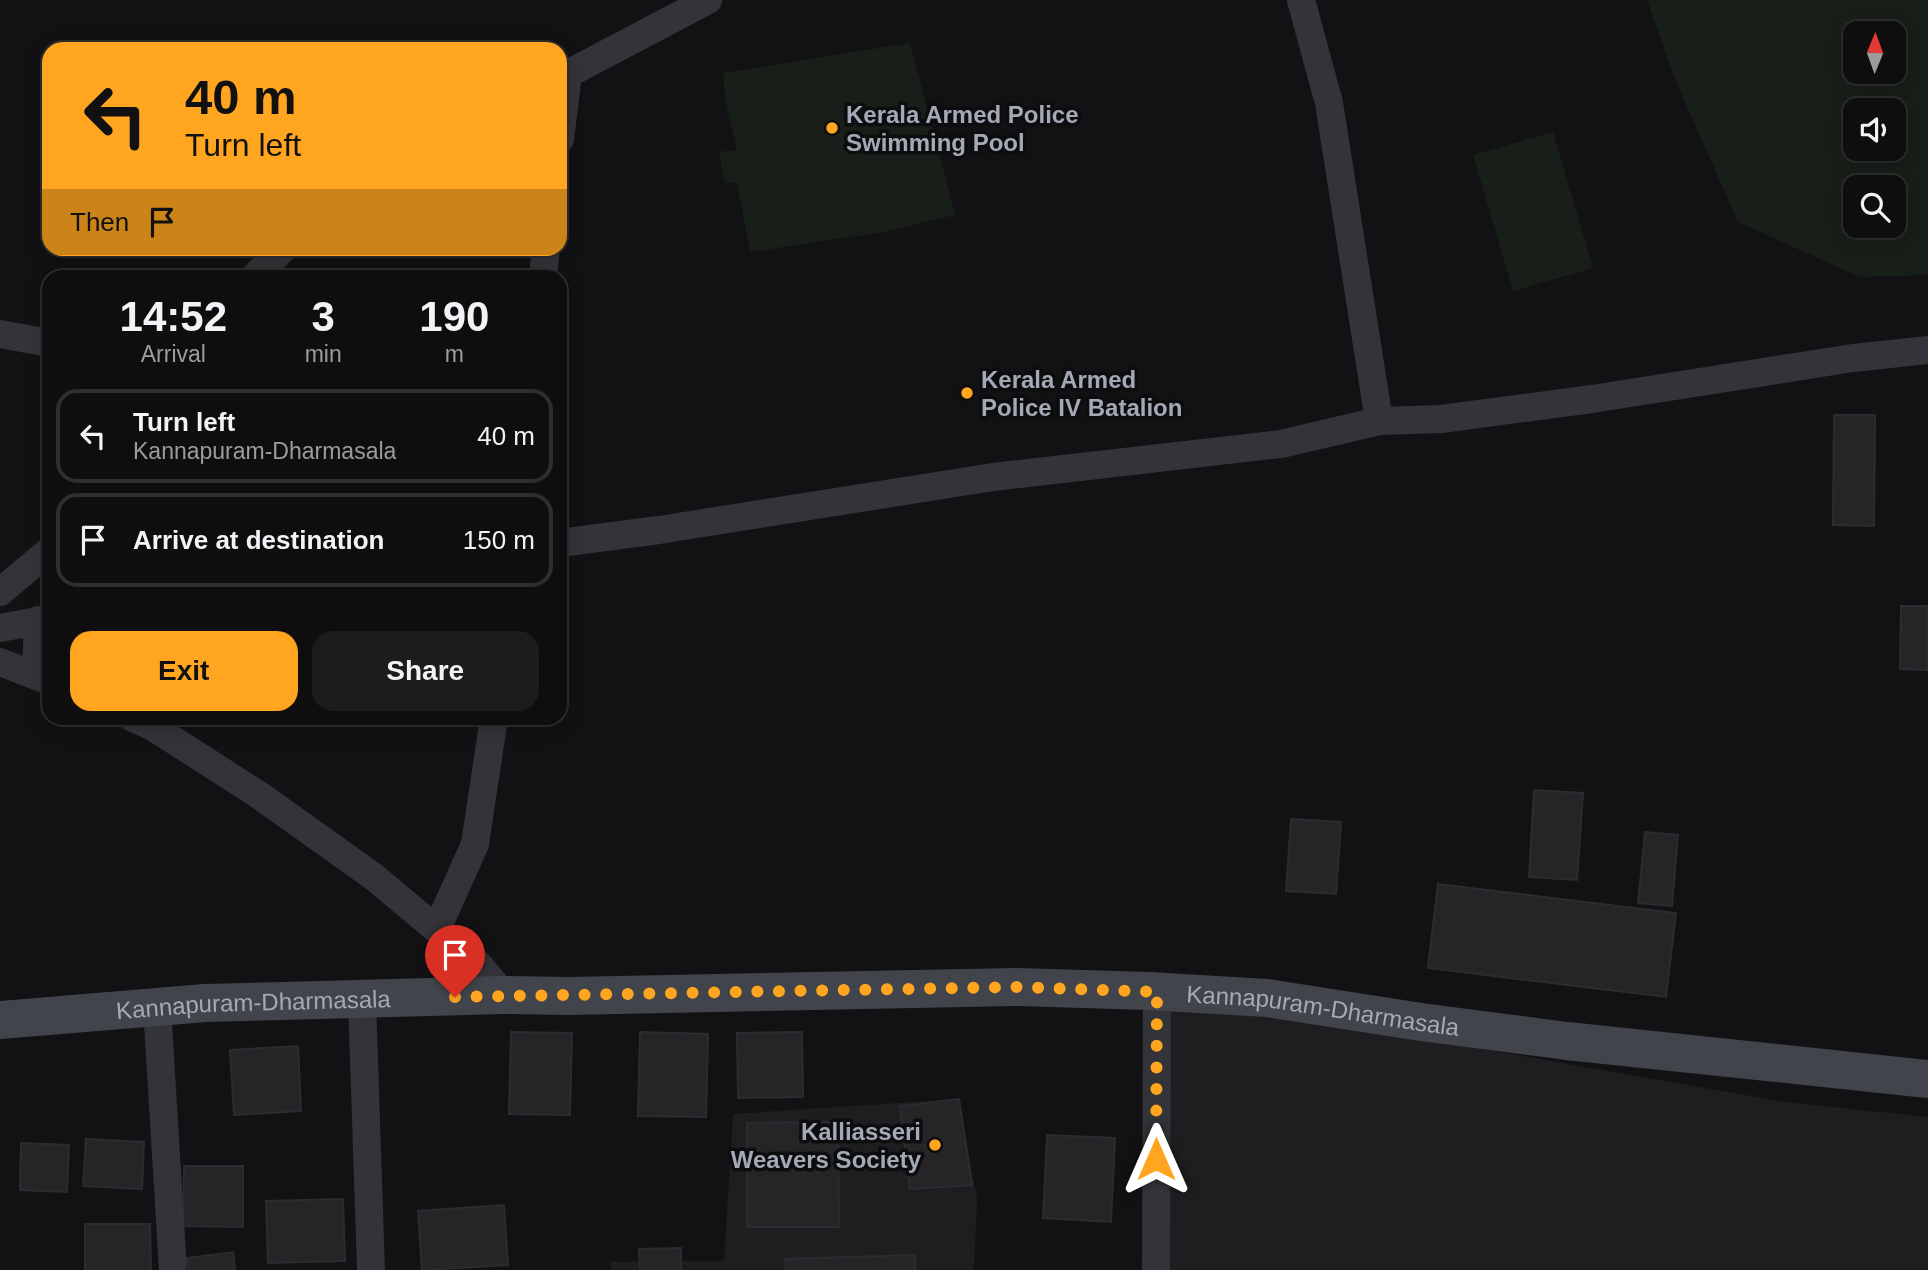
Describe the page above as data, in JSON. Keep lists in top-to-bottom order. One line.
{"streets":{"main road":["Kannapuram-Dharmasala"]},"places":["Kerala Armed Police Swimming Pool","Kerala Armed Police IV Batalion","Kalliasseri Weavers Society"],"north":"top","page":{"turn":["40 m","Turn left"],"then":"Then","eta":["14:52","Arrival","3","min","190","m"],"list":[{"name":"Turn left","note":"Kannapuram-Dharmasala","value":"40 m"},{"name":"Arrive at destination","value":"150 m"}],"buttons":["Exit","Share"]}}
